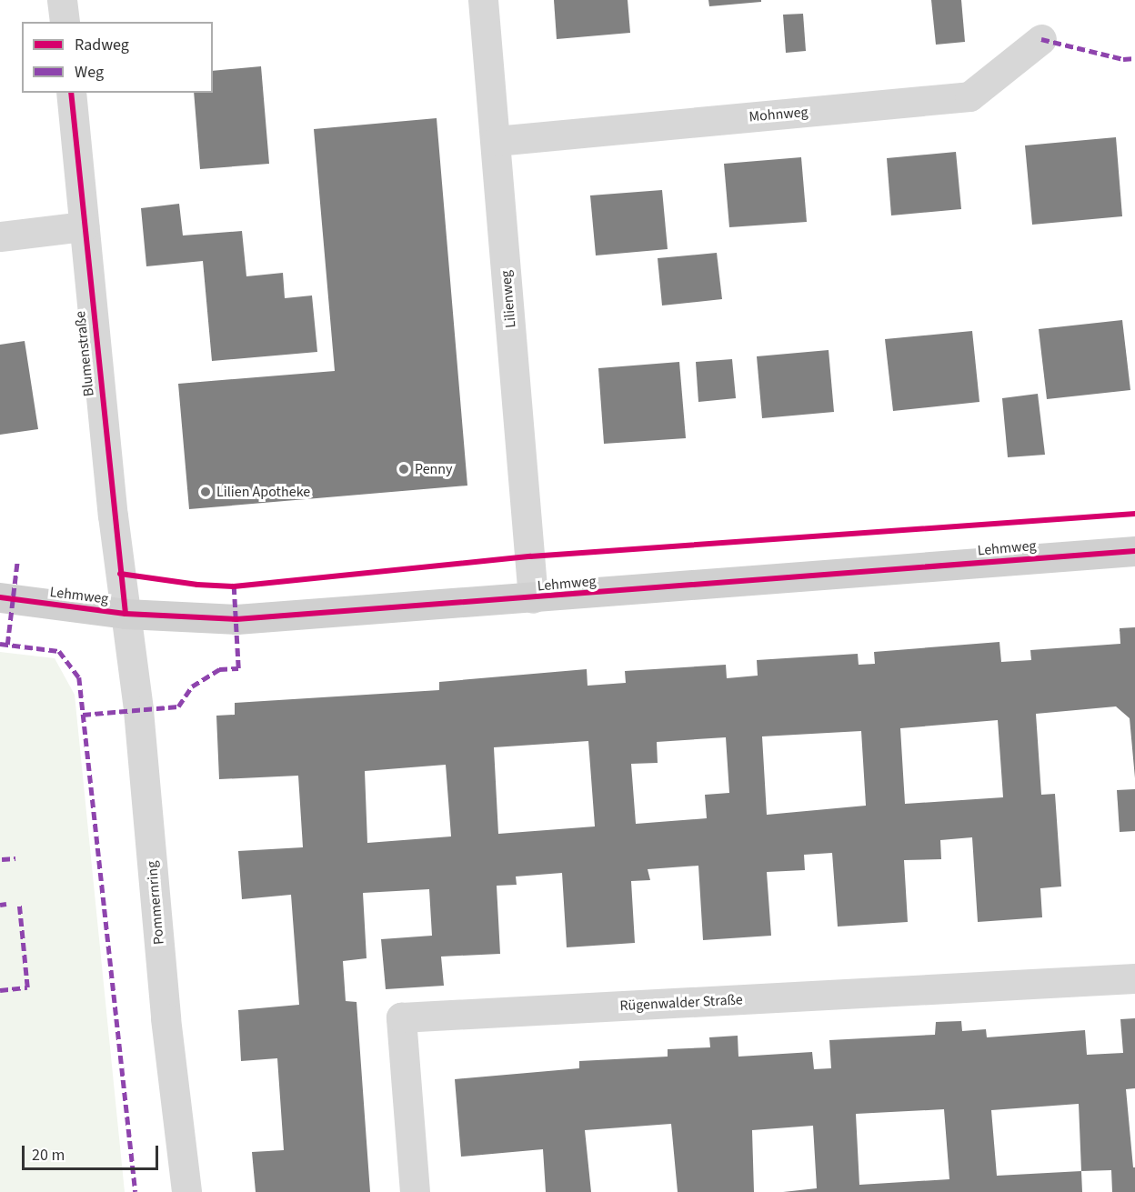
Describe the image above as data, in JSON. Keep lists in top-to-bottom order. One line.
{"streets":{"street":["Mohnweg","Lilienweg","Blumenstraße","Lehmweg","Pommernring","Rügenwalder Straße"]},"crossings":[["Mohnweg","Lilienweg"],["Lilienweg","Lehmweg"],["Blumenstraße","Lehmweg"],["Blumenstraße","Pommernring"],["Lehmweg","Pommernring"]],"places":["Penny","Lilien Apotheke"],"legend":["Radweg","Weg"],"scale_bar":"20 m"}
